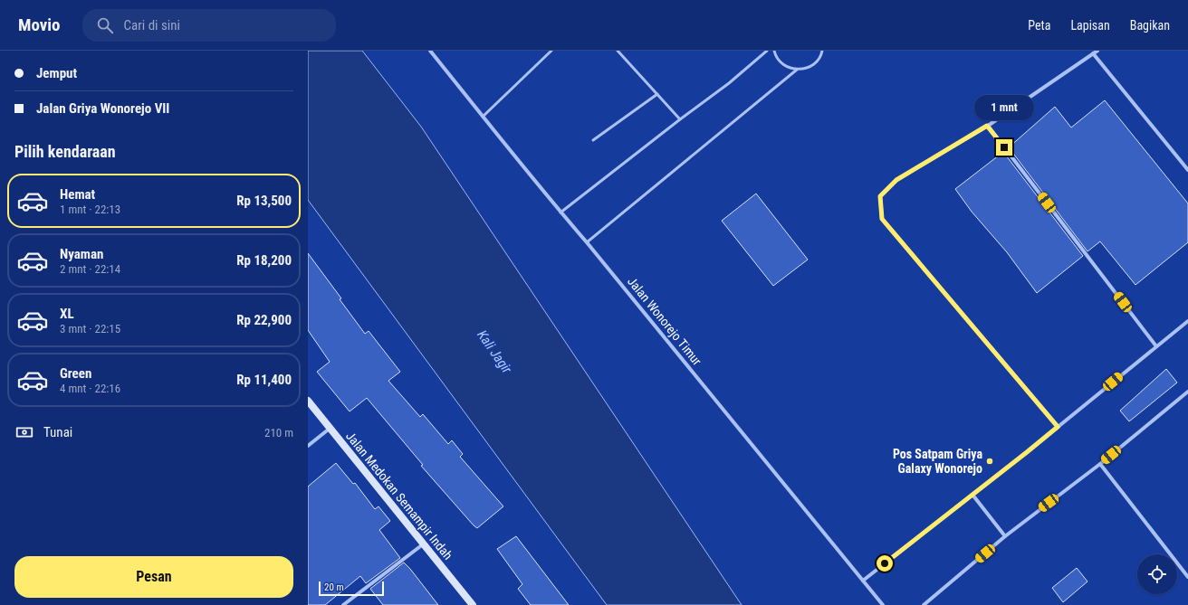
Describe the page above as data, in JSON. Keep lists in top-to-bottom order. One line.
{"streets":{"street":["Jalan Wonorejo Timur","Jalan Medokan Semampir Indah"]},"water":["Kali Jagir"],"places":["Pos Satpam Griya Galaxy Wonorejo"],"scale_bar":"20 m","page":{"header":"Movio","search":"Cari di sini","nav":["Peta","Lapisan","Bagikan"],"banner":["Jemput","Jalan Griya Wonorejo VII"],"bubble":"1 mnt","heading":"Pilih kendaraan","list":[{"name":"Hemat","note":"1 mnt · 22:13","value":"Rp 13,500"},{"name":"Nyaman","note":"2 mnt · 22:14","value":"Rp 18,200"},{"name":"XL","note":"3 mnt · 22:15","value":"Rp 22,900"},{"name":"Green","note":"4 mnt · 22:16","value":"Rp 11,400"}],"pay":["Tunai","210 m"],"buttons":"Pesan","scale":"20 m"}}
